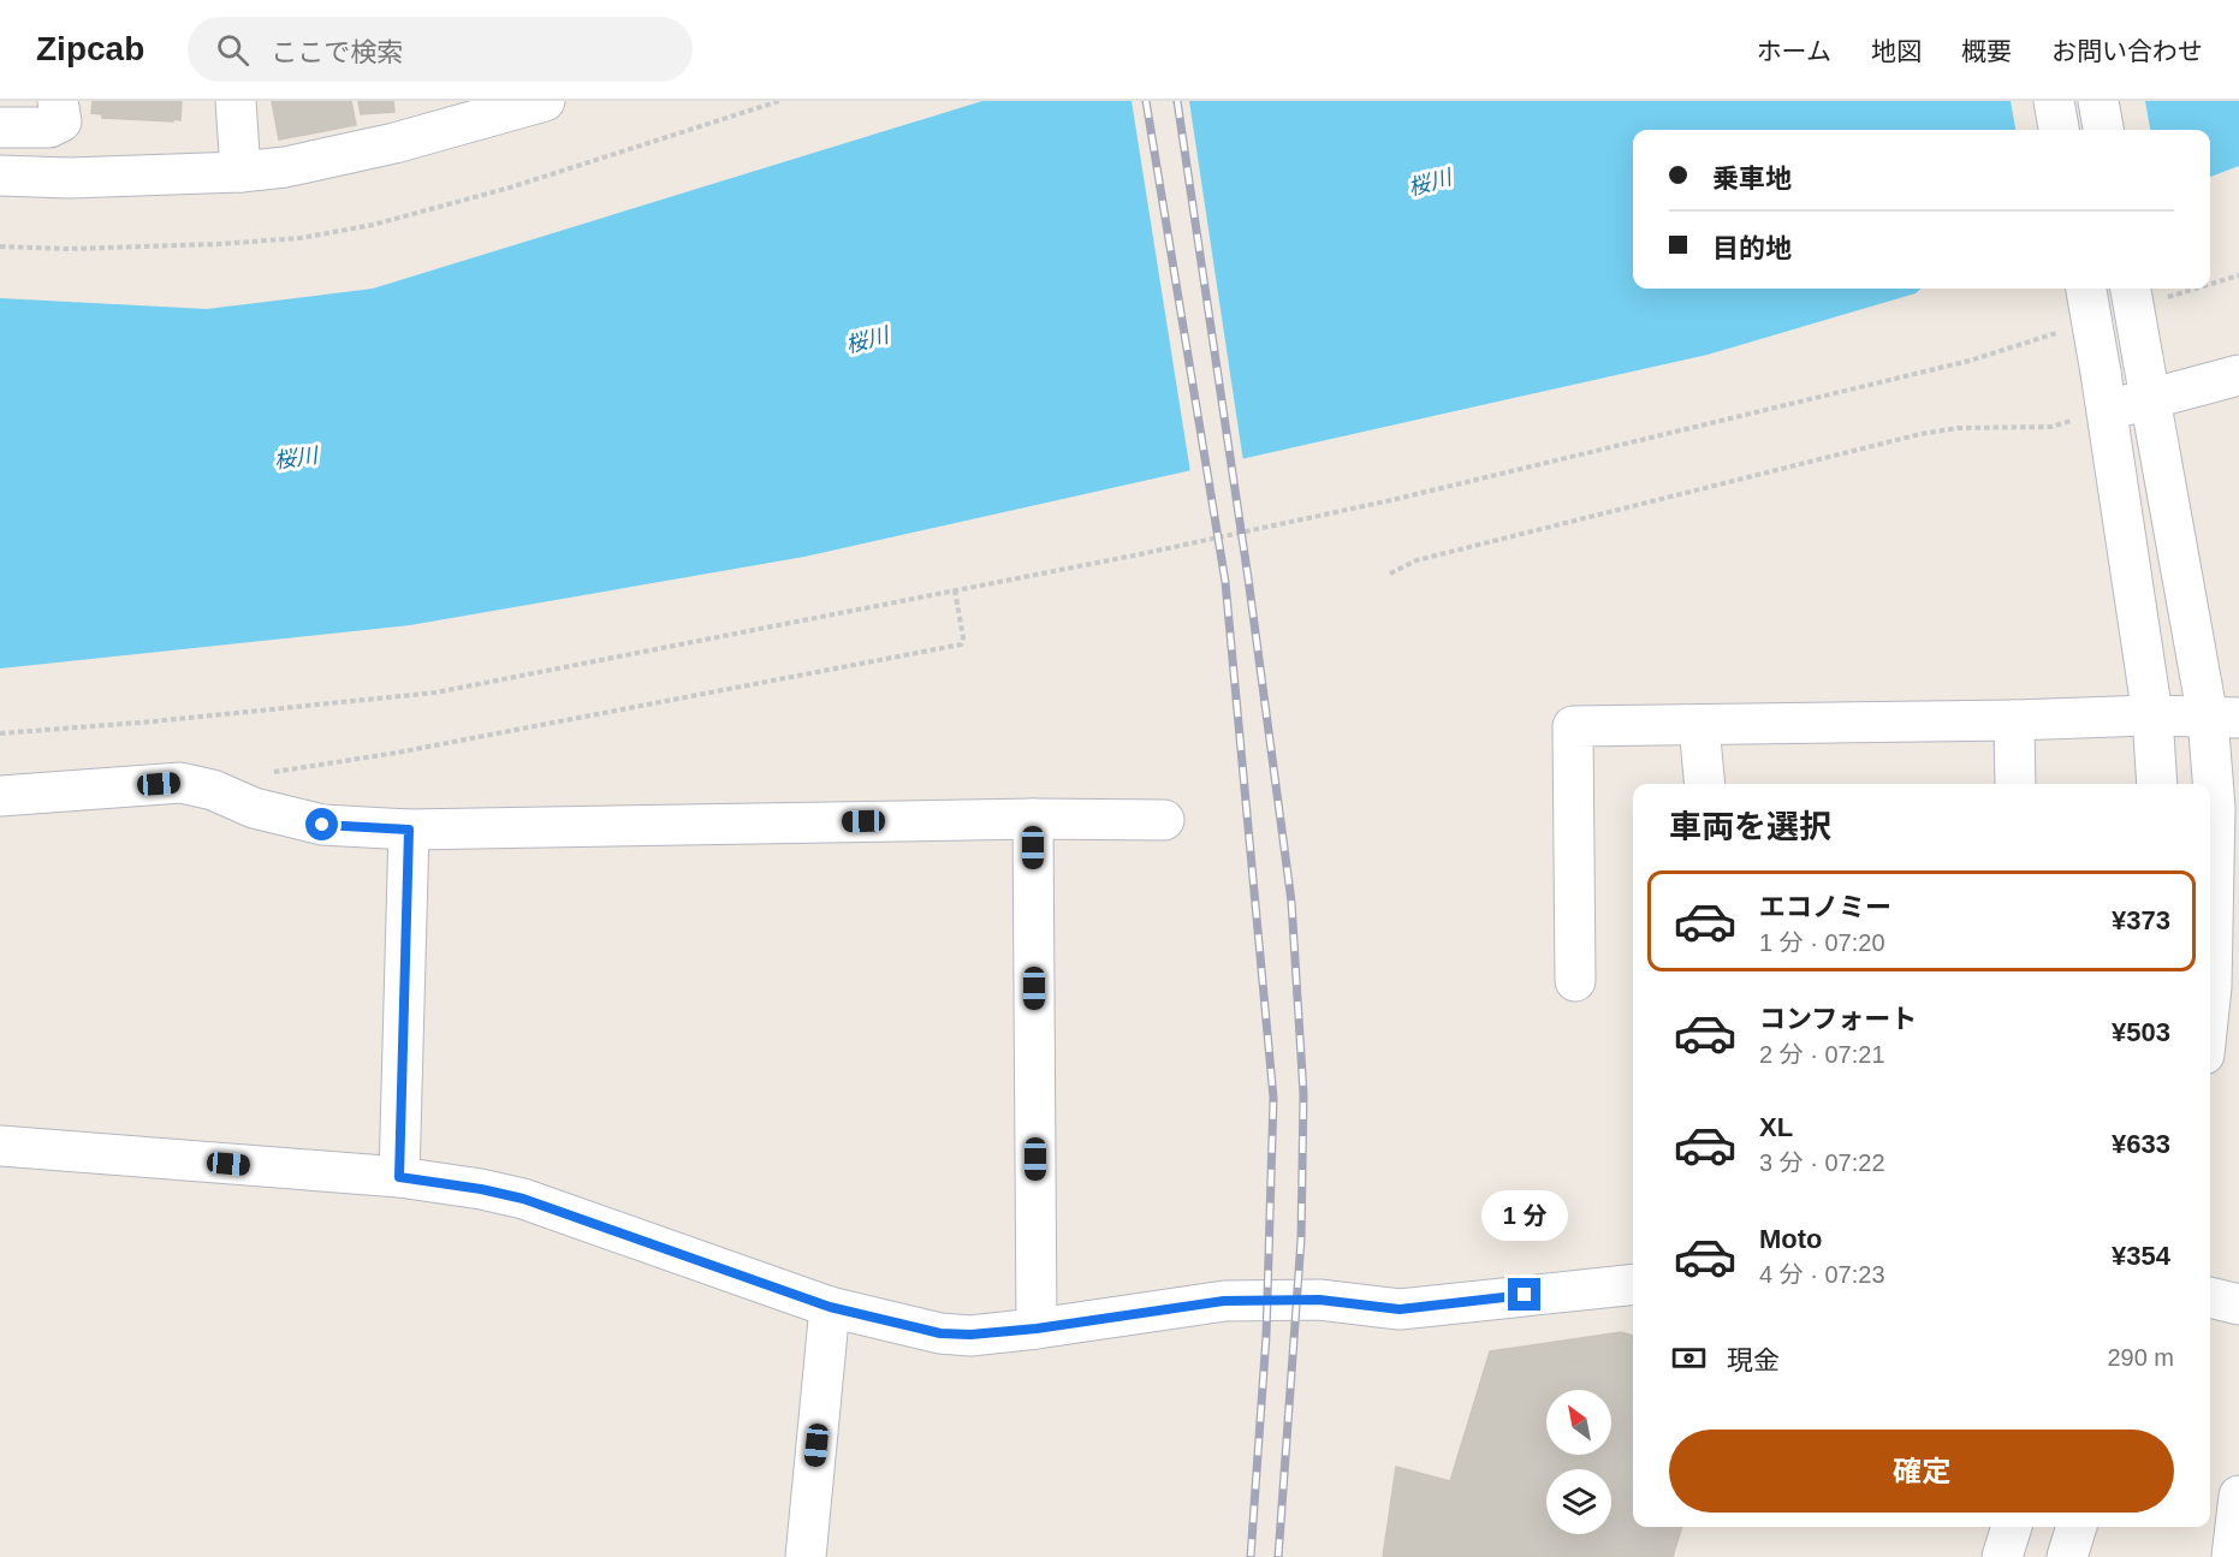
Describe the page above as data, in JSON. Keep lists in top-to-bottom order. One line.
{"water":["桜川"],"north":"top left","page":{"header":"Zipcab","search":"ここで検索","nav":["ホーム","地図","概要","お問い合わせ"],"banner":["乗車地","目的地"],"heading":"車両を選択","list":[{"name":"エコノミー","note":"1 分 · 07:20","value":"¥373"},{"name":"コンフォート","note":"2 分 · 07:21","value":"¥503"},{"name":"XL","note":"3 分 · 07:22","value":"¥633"},{"name":"Moto","note":"4 分 · 07:23","value":"¥354"}],"bubble":"1 分","pay":["現金","290 m"],"buttons":"確定"}}
